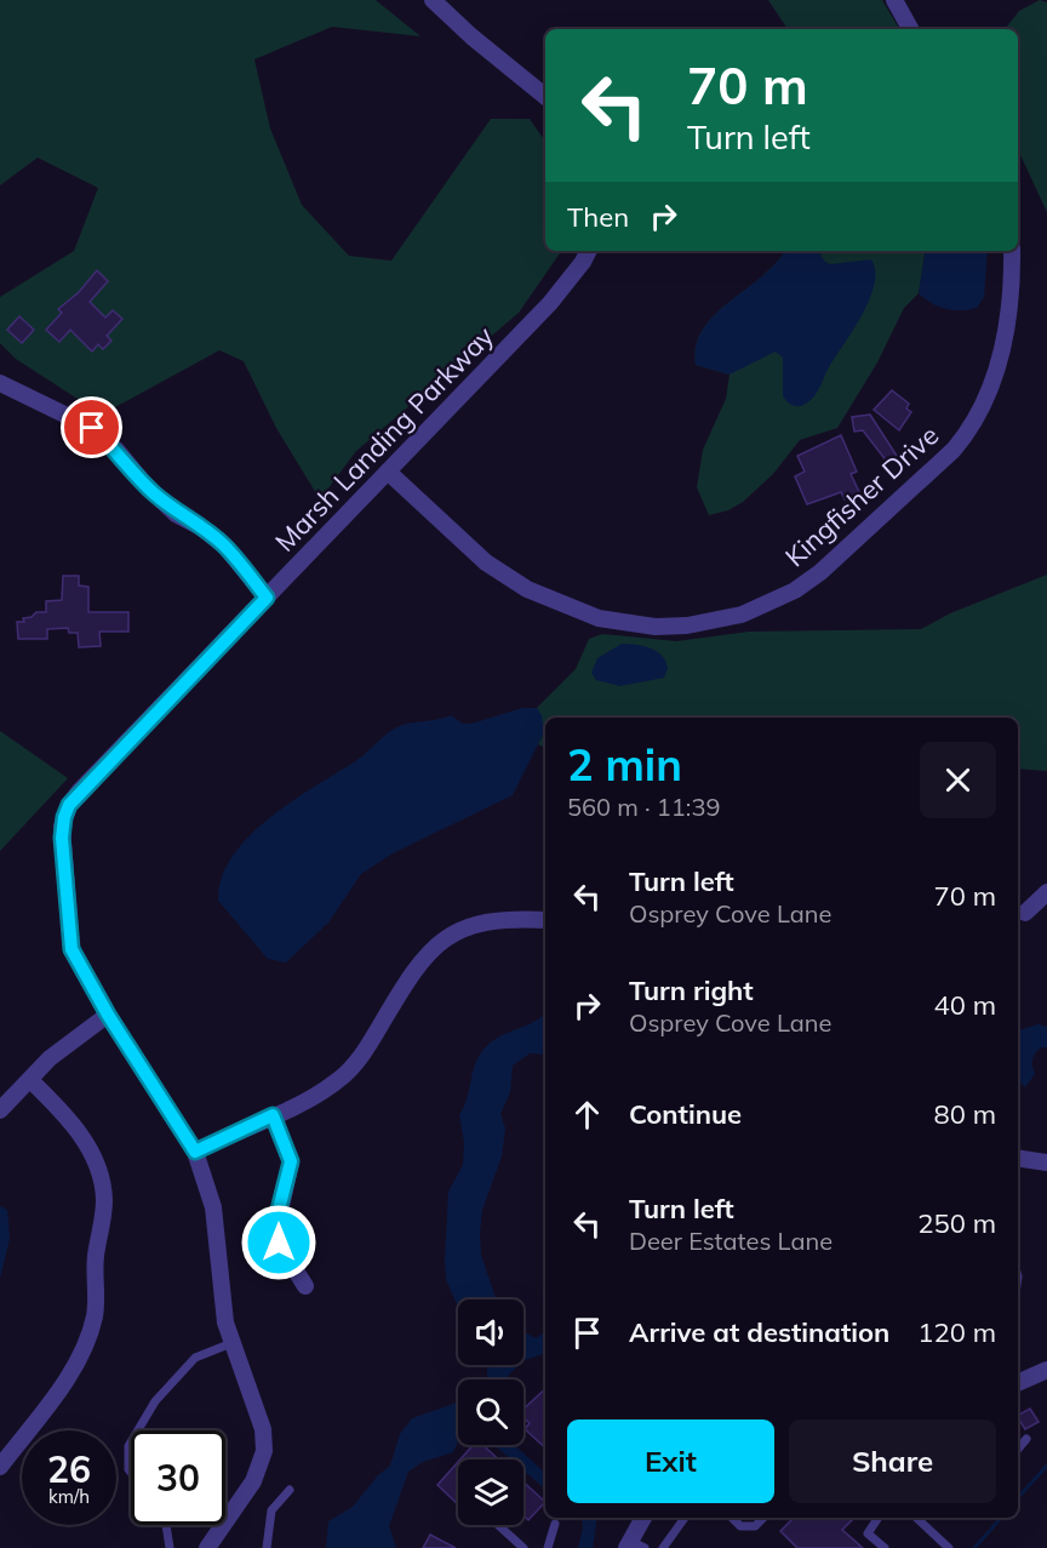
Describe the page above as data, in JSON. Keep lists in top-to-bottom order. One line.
{"streets":{"street":["Marsh Landing Parkway","Kingfisher Drive"]},"crossings":[["Marsh Landing Parkway","Kingfisher Drive"]],"page":{"turn":["70 m","Turn left"],"then":"Then","heading":["2 min","560 m · 11:39"],"list":[{"name":"Turn left","note":"Osprey Cove Lane","value":"70 m"},{"name":"Turn right","note":"Osprey Cove Lane","value":"40 m"},{"name":"Continue","value":"80 m"},{"name":"Turn left","note":"Deer Estates Lane","value":"250 m"},{"name":"Arrive at destination","value":"120 m"}],"buttons":["Exit","Share"],"speed":"26 km/h","limit":"30"}}
